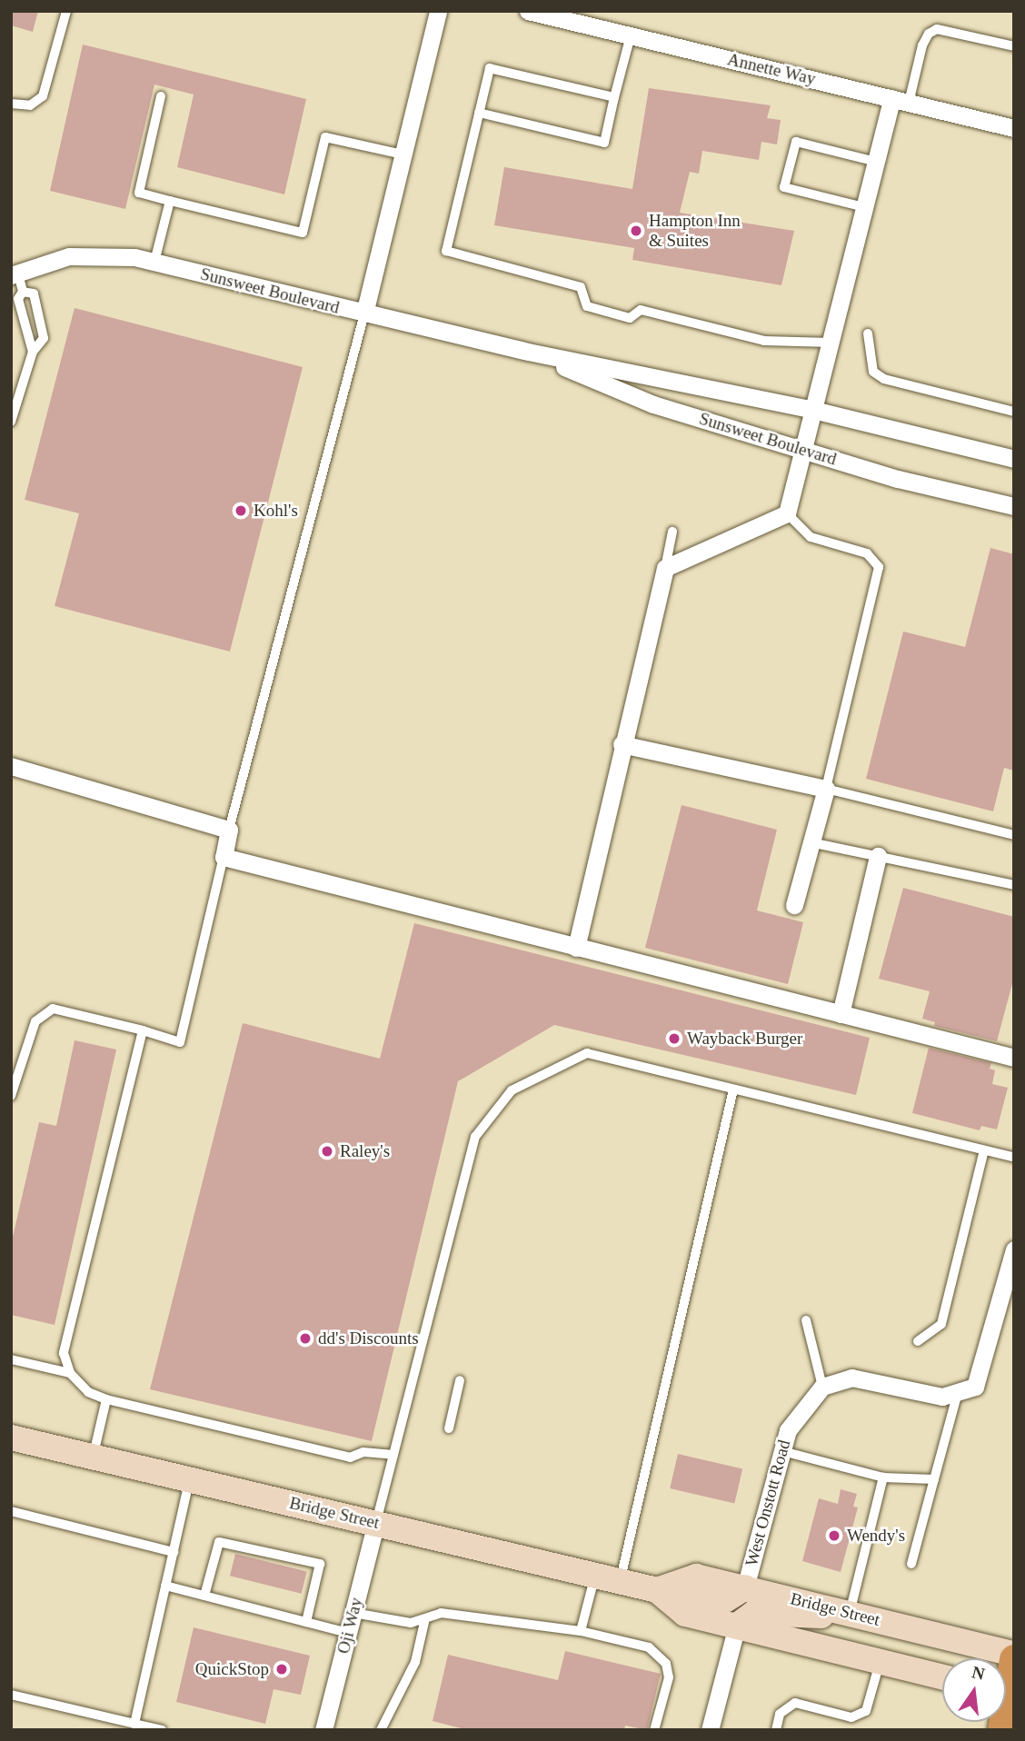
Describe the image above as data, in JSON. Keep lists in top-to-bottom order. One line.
{"streets":{"main road":["Bridge Street"],"street":["Annette Way","Sunsweet Boulevard","West Onstott Road","Oji Way"]},"crossings":[["West Onstott Road","Bridge Street"],["Bridge Street","Oji Way"]],"places":["Hampton Inn & Suites","Kohl's","Wayback Burger","Raley's","dd's Discounts","Wendy's","QuickStop"],"north":"top"}
